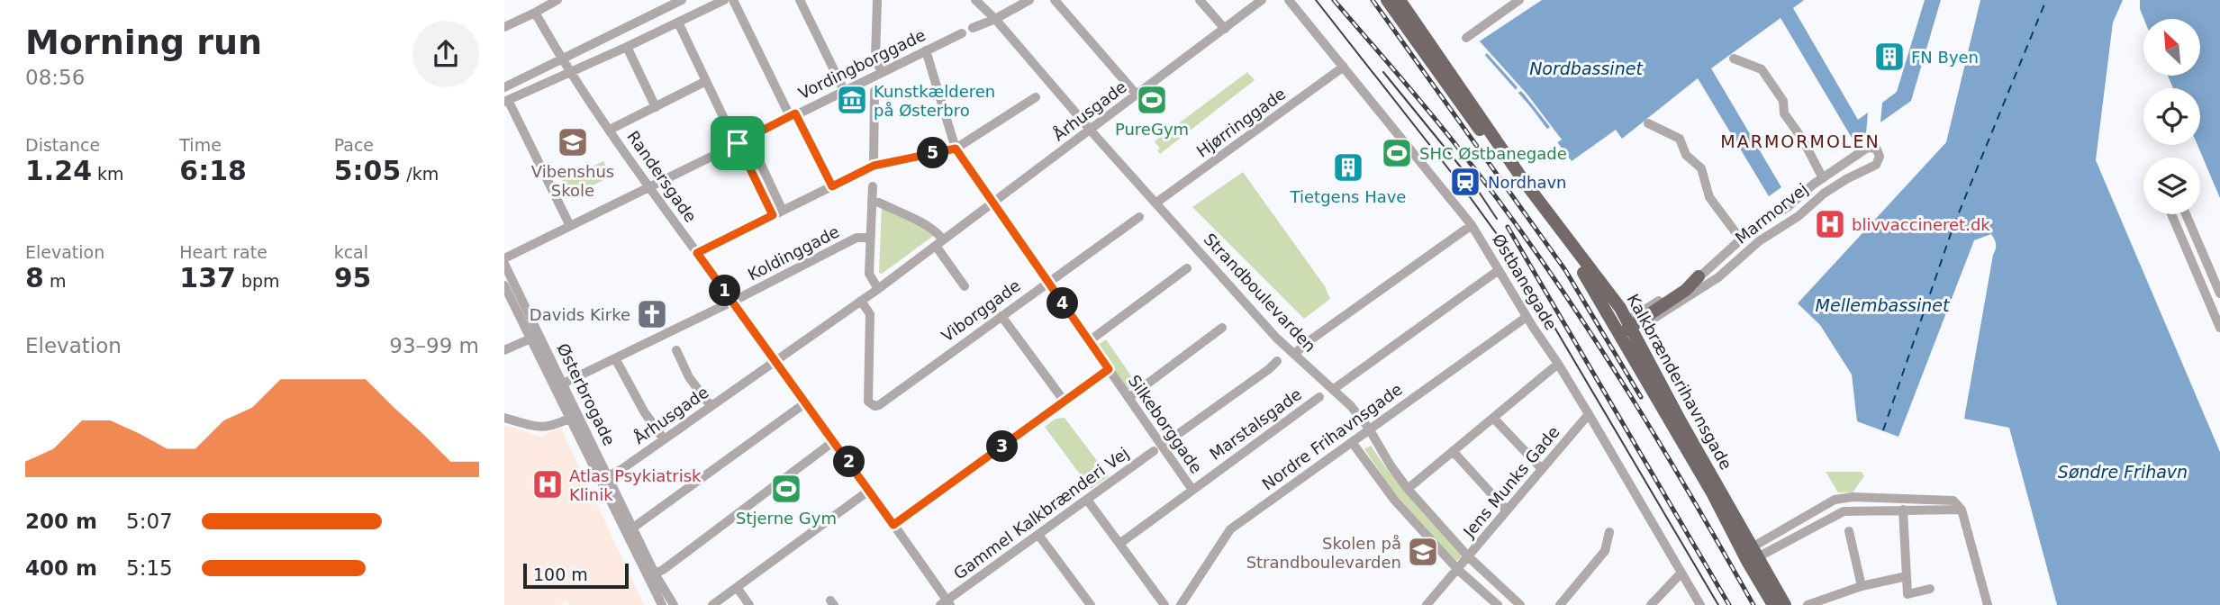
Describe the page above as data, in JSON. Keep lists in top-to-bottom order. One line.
{"streets":{"main road":["Kalkbrænderihavnsgade"],"street":["Vordingborggade","Århusgade","Hjørringgade","Randersgade","Marmorvej","Koldinggade","Østbanegade","Strandboulevarden","Viborggade","Østerbrogade","Silkeborggade","Marstalsgade","Nordre Frihavnsgade","Jens Munks Gade","Gammel Kalkbrænderi Vej"]},"crossings":[["Vordingborggade","Randersgade"],["Vordingborggade","Silkeborggade"],["Århusgade","Randersgade"],["Århusgade","Strandboulevarden"],["Århusgade","Viborggade"],["Århusgade","Østerbrogade"],["Århusgade","Silkeborggade"],["Hjørringgade","Østbanegade"],["Hjørringgade","Strandboulevarden"],["Randersgade","Koldinggade"],["Randersgade","Gammel Kalkbrænderi Vej"],["Marmorvej","Kalkbrænderihavnsgade"],["Koldinggade","Østerbrogade"],["Østbanegade","Nordre Frihavnsgade"],["Østbanegade","Jens Munks Gade"],["Strandboulevarden","Nordre Frihavnsgade"],["Strandboulevarden","Jens Munks Gade"],["Viborggade","Silkeborggade"],["Silkeborggade","Marstalsgade"],["Silkeborggade","Gammel Kalkbrænderi Vej"]],"districts":["MARMORMOLEN"],"water":["Nordbassinet","Mellembassinet","Søndre Frihavn"],"places":{"building":["FN Byen","Tietgens Have"],"museum":["Kunstkælderen på Østerbro"],"sports":["PureGym","SHC Østbanegade","Stjerne Gym"],"school or university":["Vibenshus Skole","Skolen på Strandboulevarden"],"station":["Nordhavn"],"hospital":["blivvaccineret.dk","Atlas Psykiatrisk Klinik"],"church":["Davids Kirke"]},"scale_bar":"100 m","north":"top left","page":{"heading":["Morning run","08:56"],"stats":[["Distance","1.24 km"],["Time","6:18"],["Pace","5:05 /km"],["Elevation","8 m"],["Heart rate","137 bpm"],["kcal","95"]],"pins":["5","1","4","3","2"],"chart":["Elevation","93–99 m"],"list":[{"name":"200 m","note":"5:07"},{"name":"400 m","note":"5:15"}],"scale":"100 m"}}
